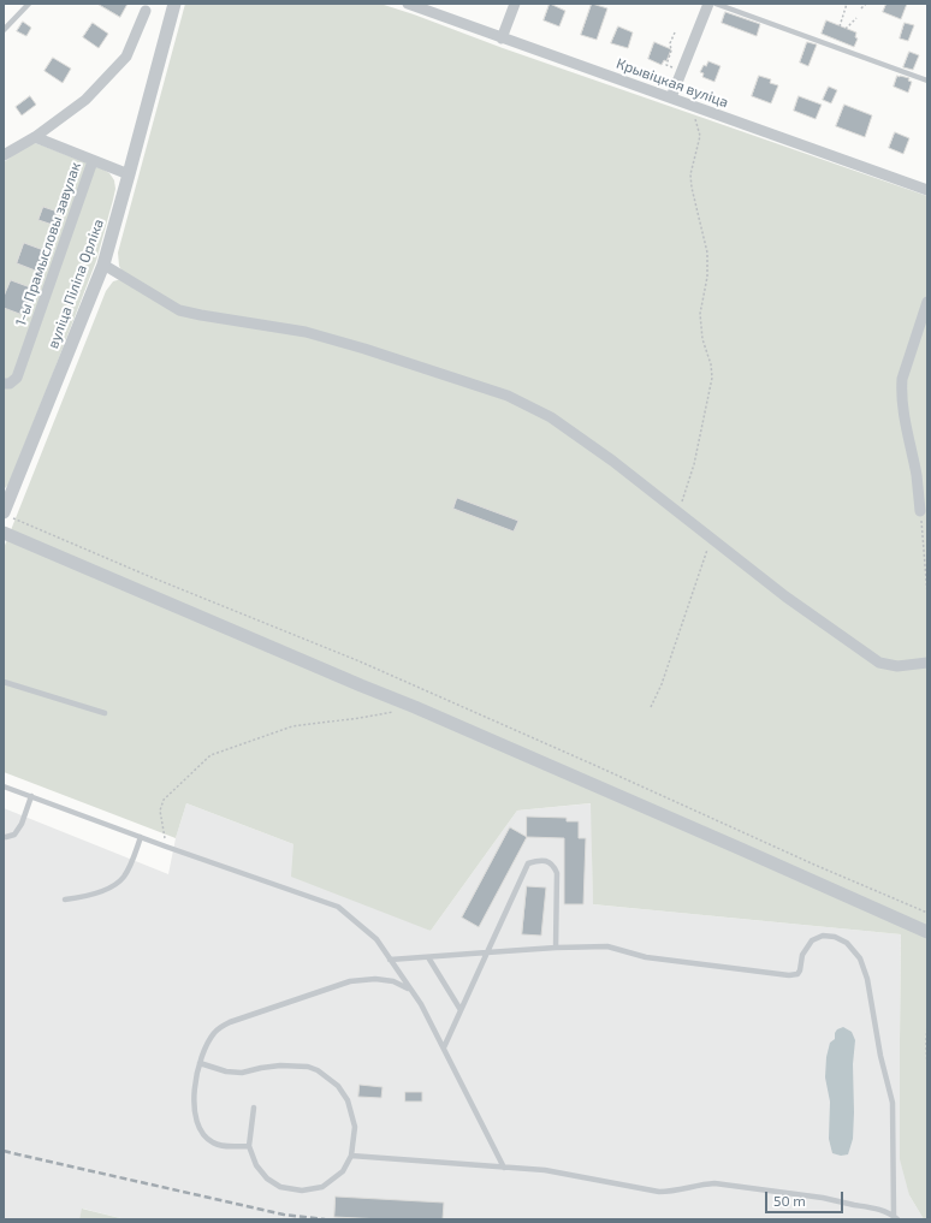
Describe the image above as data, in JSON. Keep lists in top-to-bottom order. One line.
{"streets":{"street":["Крывіцкая вуліца","1-ы Прамысловы завулак","вуліца Піліпа Орліка"]},"scale_bar":"50 m"}
